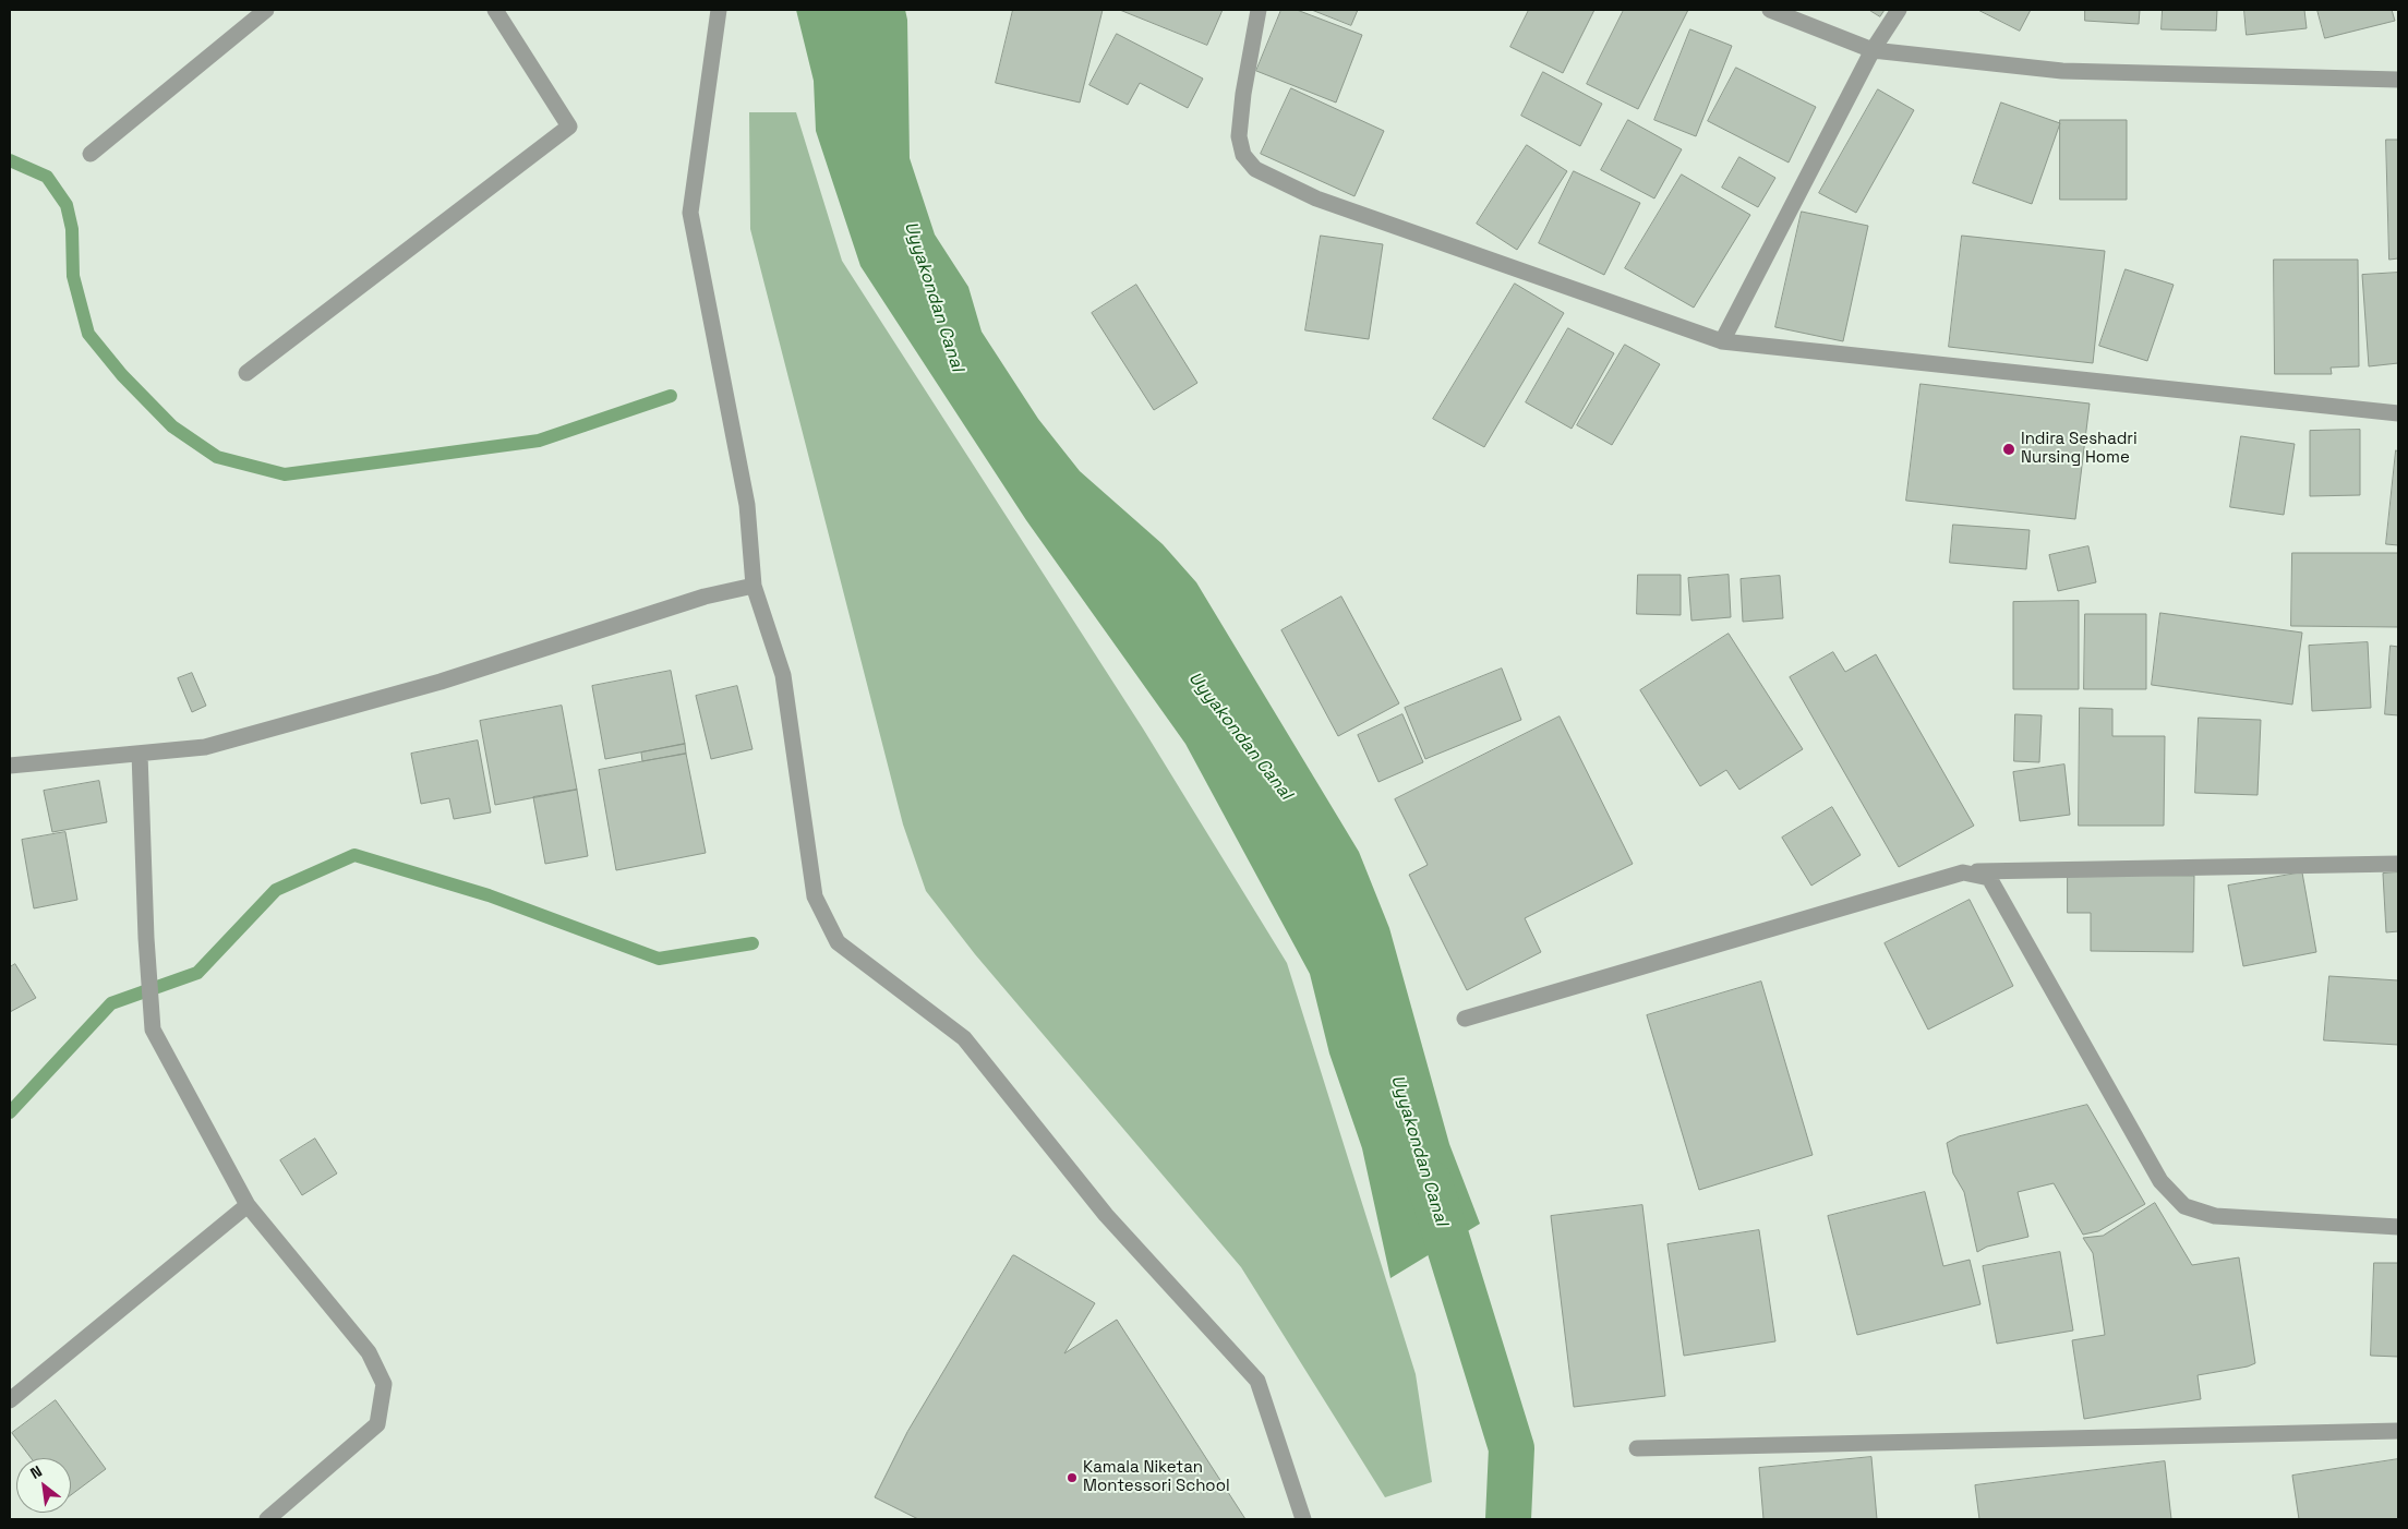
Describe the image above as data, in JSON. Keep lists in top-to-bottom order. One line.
{"water":["Uyyakondan Canal"],"places":["Indira Seshadri Nursing Home","Kamala Niketan Montessori School"],"north":"top left"}
